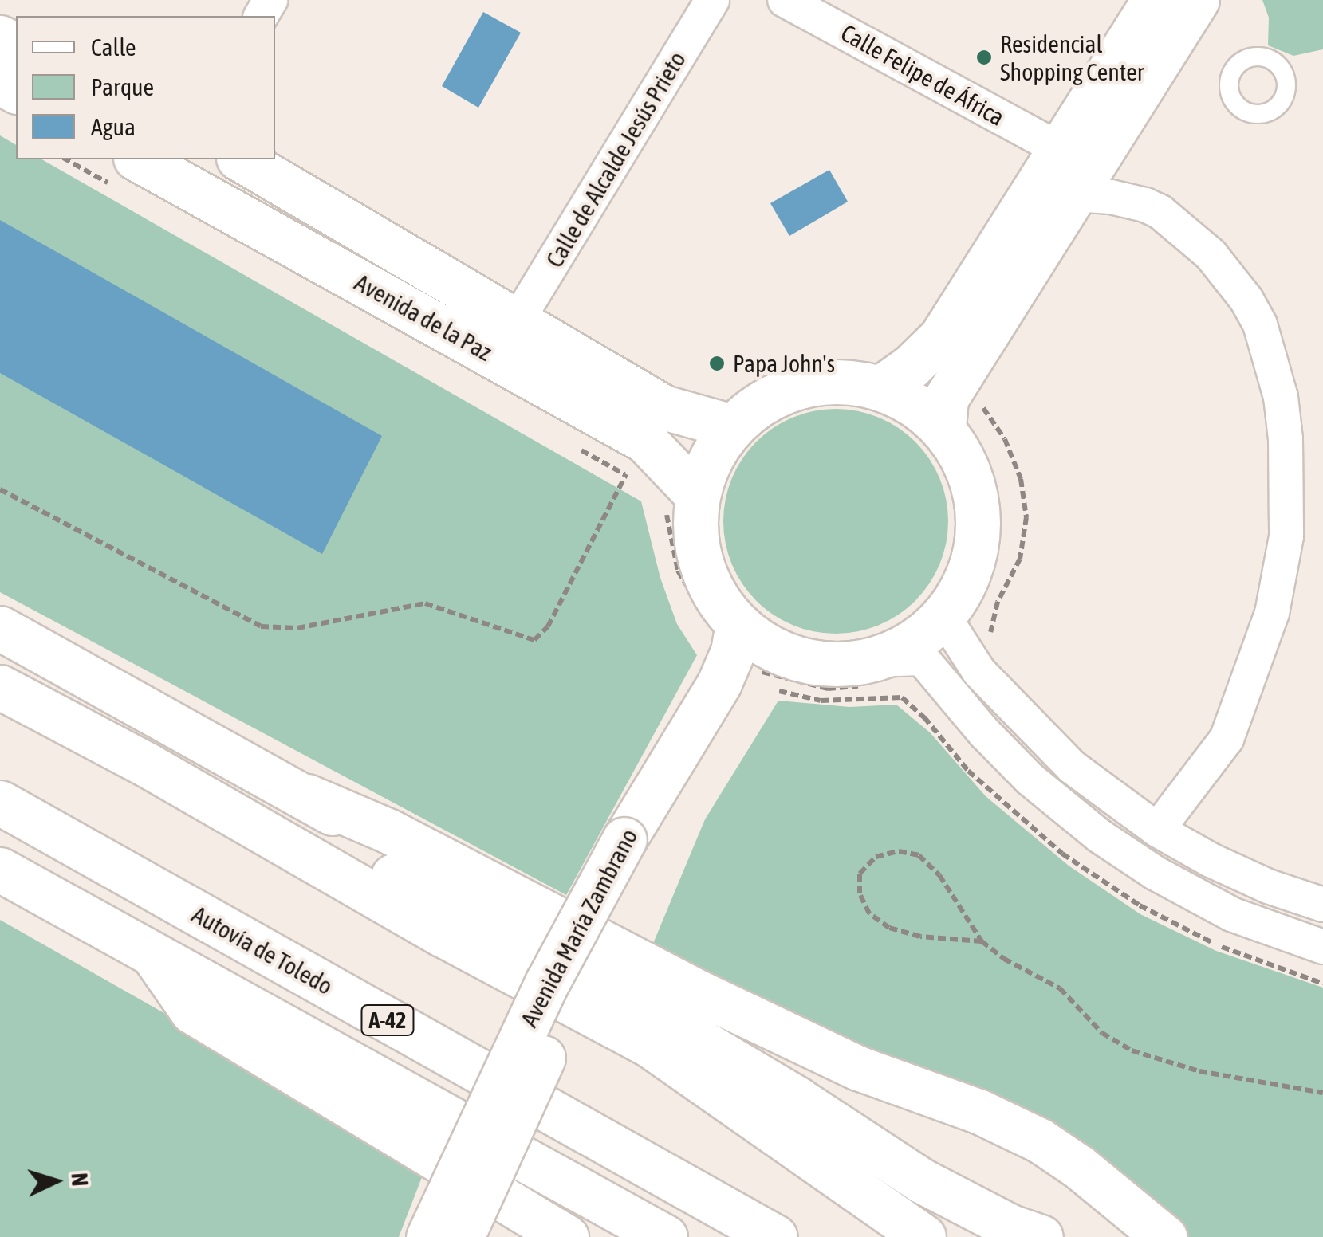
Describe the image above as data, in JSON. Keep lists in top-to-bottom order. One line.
{"streets":{"main road":["Avenida de la Paz","Avenida María Zambrano","Autovía de Toledo","A-42"],"street":["Calle Felipe de África","Calle de Alcalde Jesús Prieto"]},"places":["Residencial Shopping Center","Papa John's"],"legend":["Calle","Parque","Agua"],"north":"right"}
